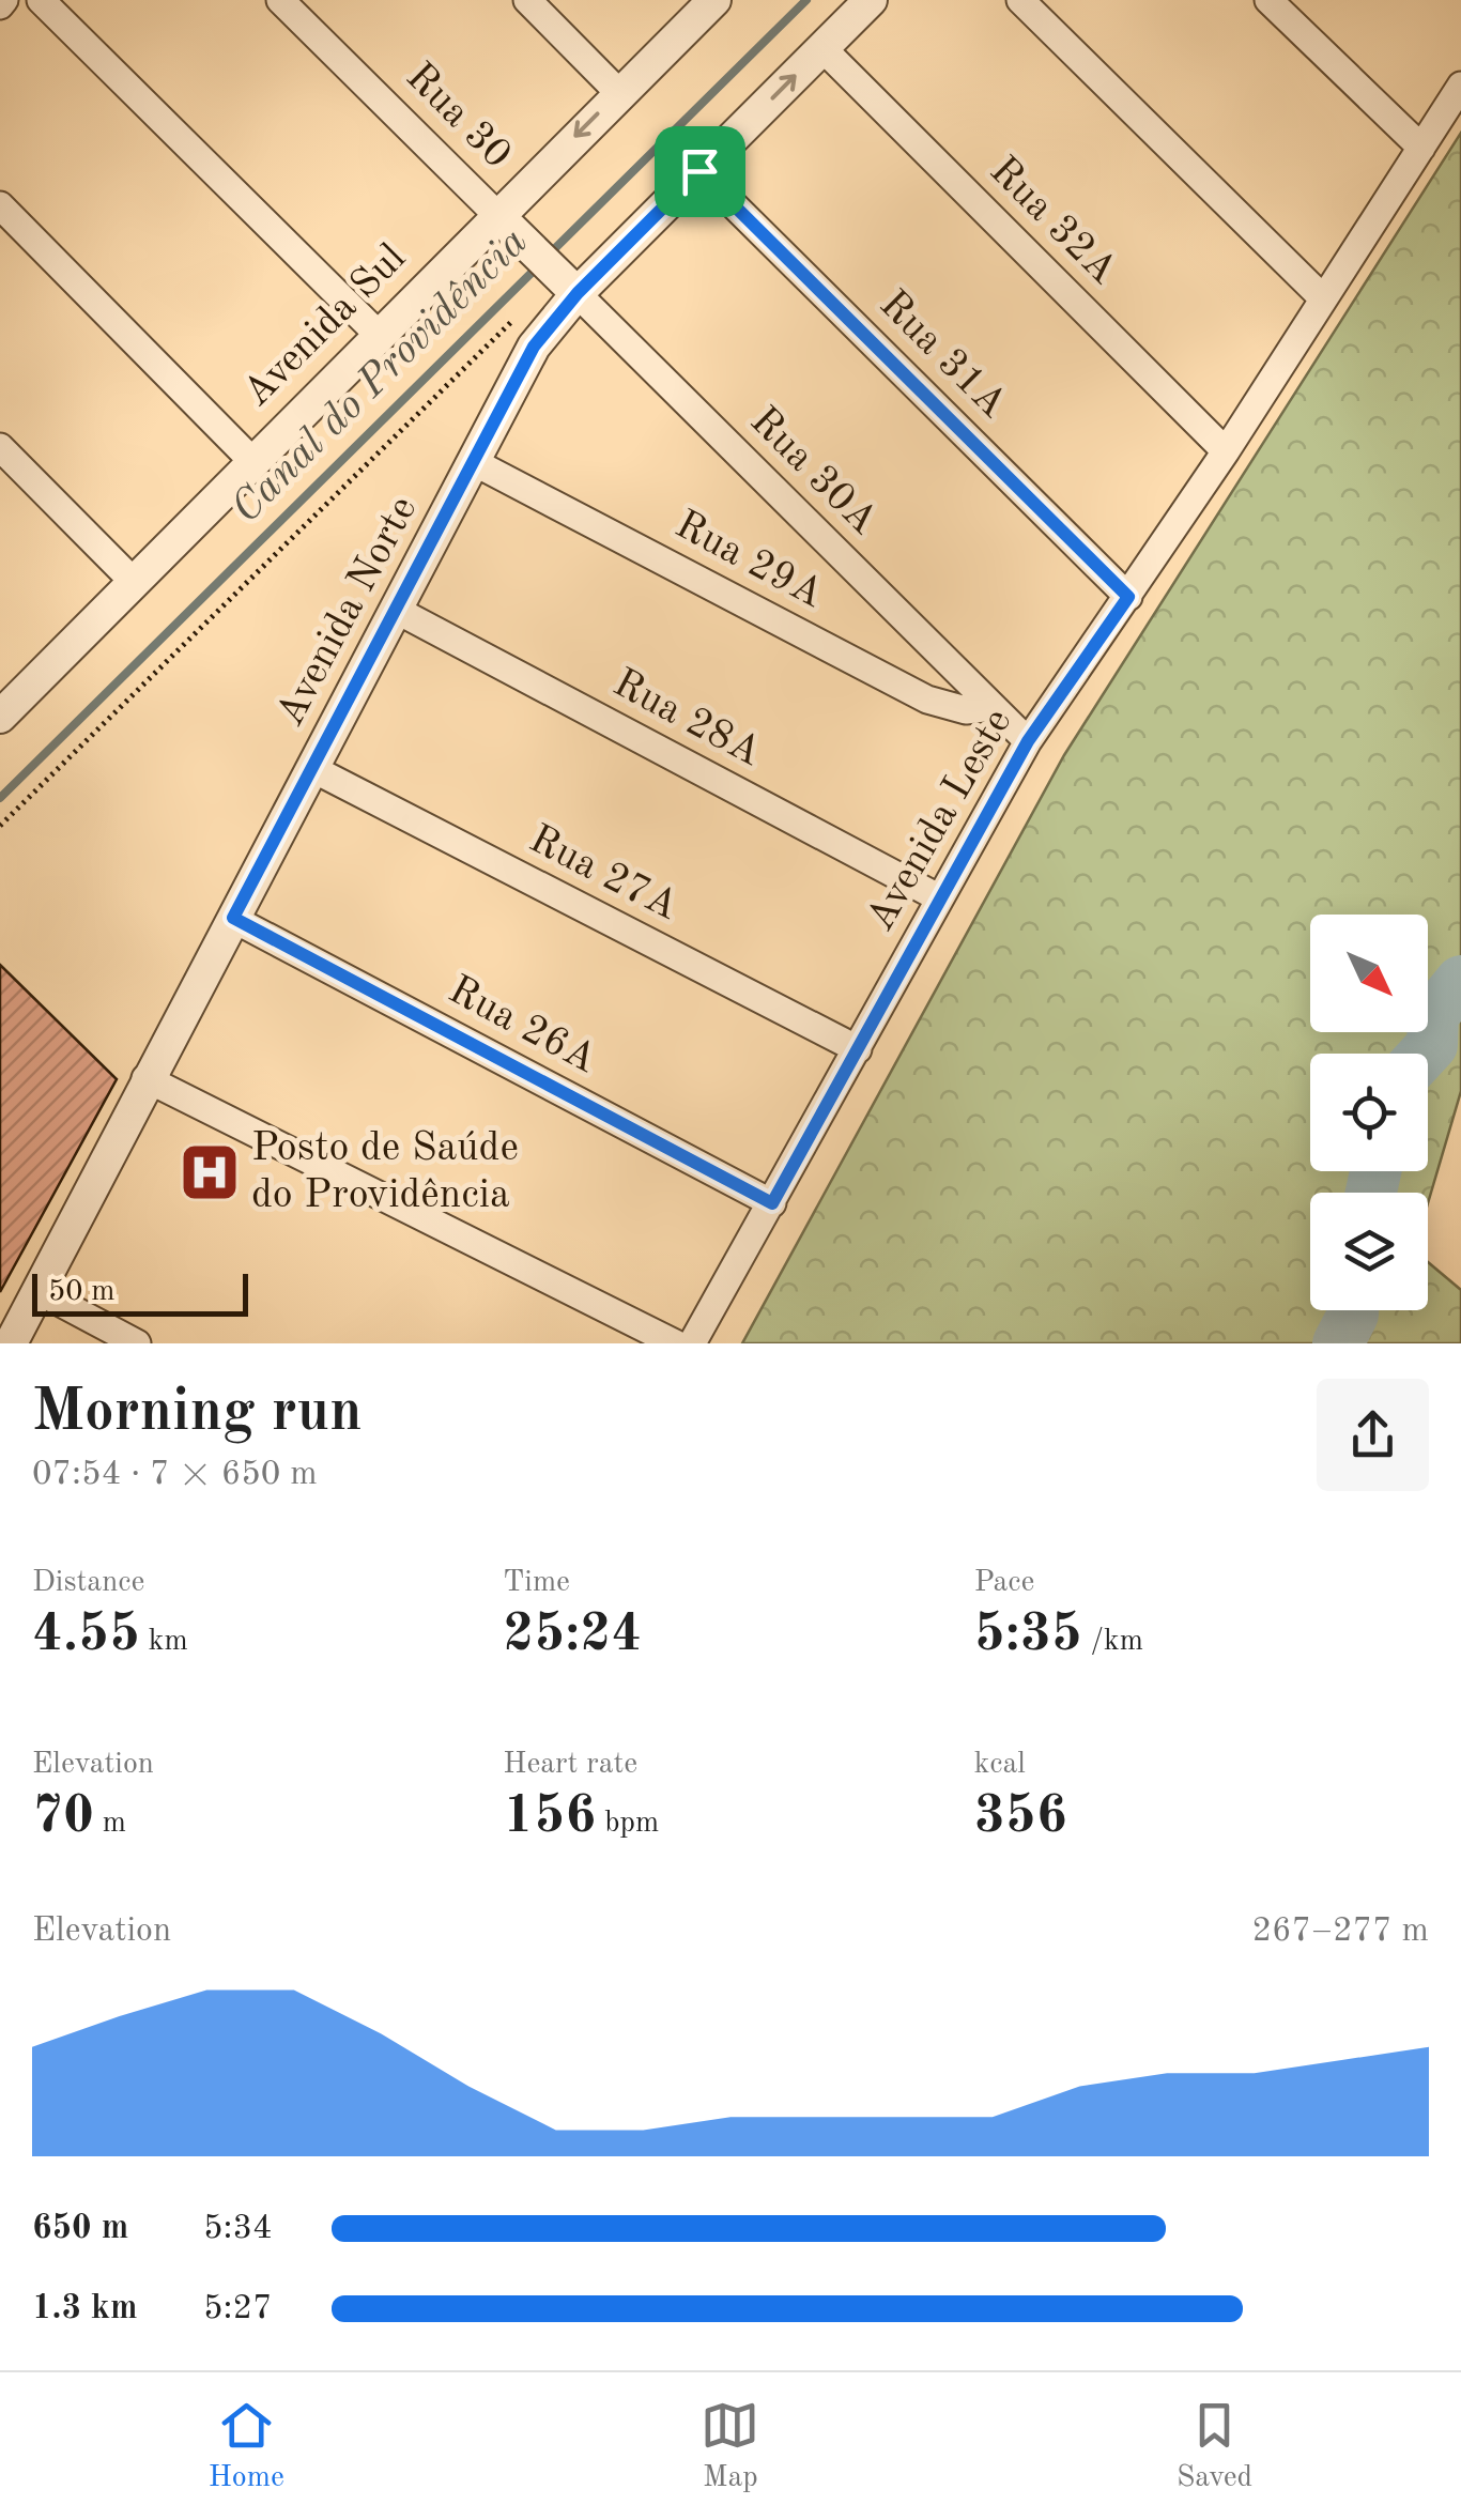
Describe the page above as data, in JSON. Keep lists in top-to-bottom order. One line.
{"streets":{"street":["Rua 30","Rua 32A","Avenida Sul","Rua 31A","Rua 30A","Rua 29A","Avenida Norte","Rua 28A","Avenida Leste","Rua 27A","Rua 26A"]},"crossings":[["Rua 30","Avenida Sul"],["Rua 30","Rua 30A"],["Rua 30","Avenida Norte"],["Rua 32A","Avenida Norte"],["Rua 32A","Avenida Leste"],["Rua 31A","Avenida Norte"],["Rua 31A","Avenida Leste"],["Rua 30A","Rua 29A"],["Rua 30A","Avenida Norte"],["Rua 30A","Avenida Leste"],["Rua 29A","Avenida Norte"],["Avenida Norte","Rua 28A"],["Avenida Norte","Rua 27A"],["Avenida Norte","Rua 26A"],["Rua 28A","Avenida Leste"],["Avenida Leste","Rua 27A"],["Avenida Leste","Rua 26A"]],"water":["Canal do Providência"],"places":{"hospital":["Posto de Saúde do Providência"]},"scale_bar":"50 m","north":"bottom right","page":{"scale":"50 m","heading":["Morning run","07:54 · 7 × 650 m"],"stats":[["Distance","4.55 km"],["Time","25:24"],["Pace","5:35 /km"],["Elevation","70 m"],["Heart rate","156 bpm"],["kcal","356"]],"chart":["Elevation","267–277 m"],"list":[{"name":"650 m","note":"5:34"},{"name":"1.3 km","note":"5:27"}],"tabs":["Home","Map","Saved"]}}
